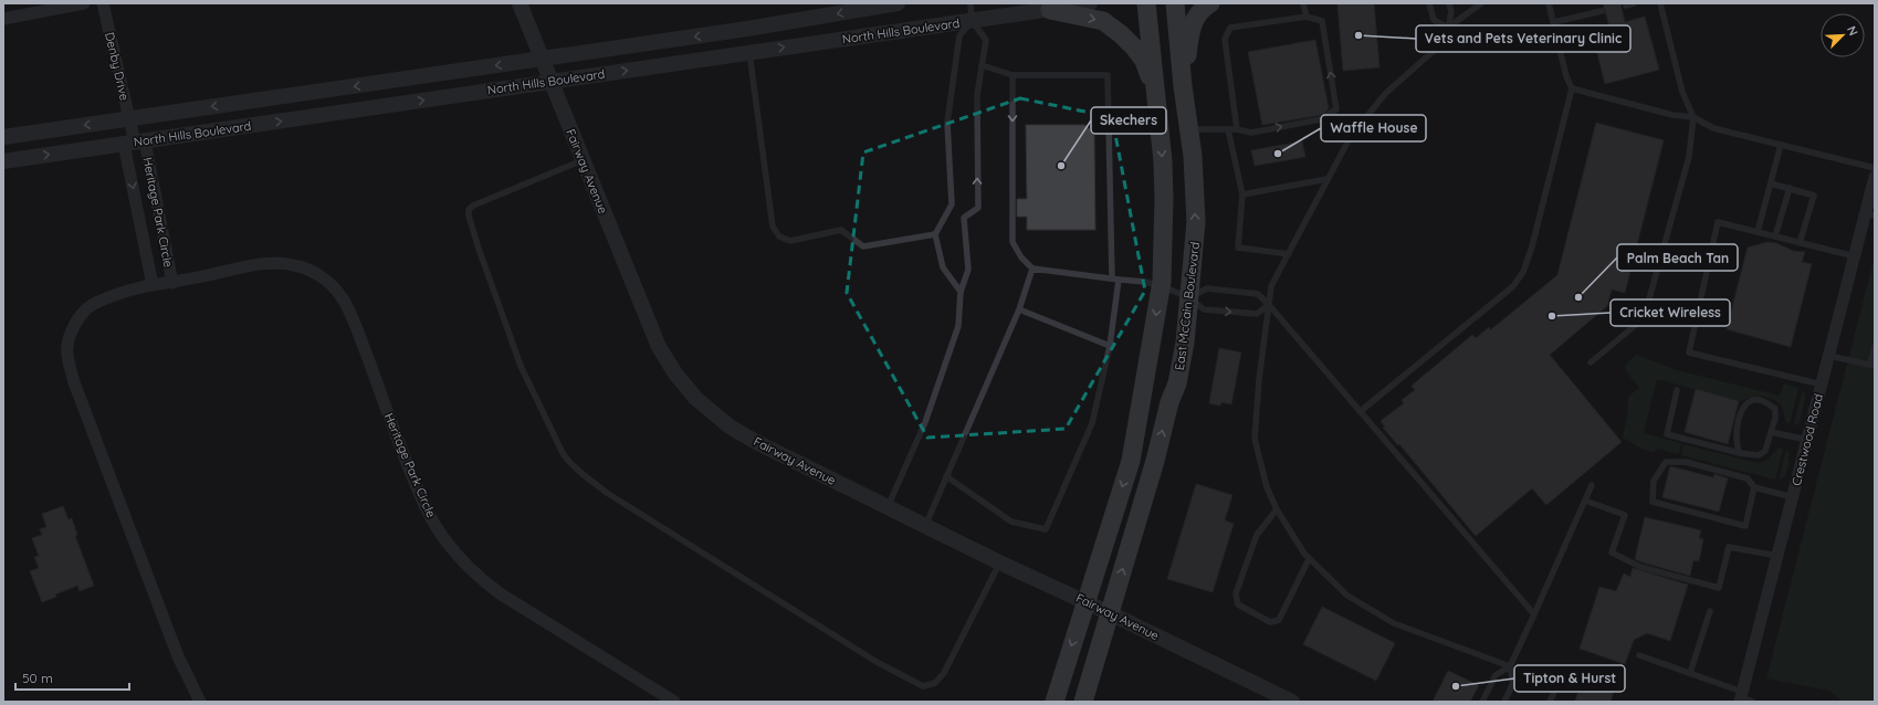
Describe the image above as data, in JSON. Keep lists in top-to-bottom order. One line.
{"streets":{"main road":["East McCain Boulevard"],"street":["North Hills Boulevard","Denby Drive","Fairway Avenue","Heritage Park Circle","Crestwood Road"]},"crossings":[["North Hills Boulevard","Denby Drive"],["North Hills Boulevard","Fairway Avenue"],["North Hills Boulevard","Heritage Park Circle"],["Denby Drive","Heritage Park Circle"],["Fairway Avenue","East McCain Boulevard"]],"places":["Vets and Pets Veterinary Clinic","Waffle House","Skechers","Palm Beach Tan","Cricket Wireless","Tipton & Hurst"],"scale_bar":"50 m","north":"top right"}
